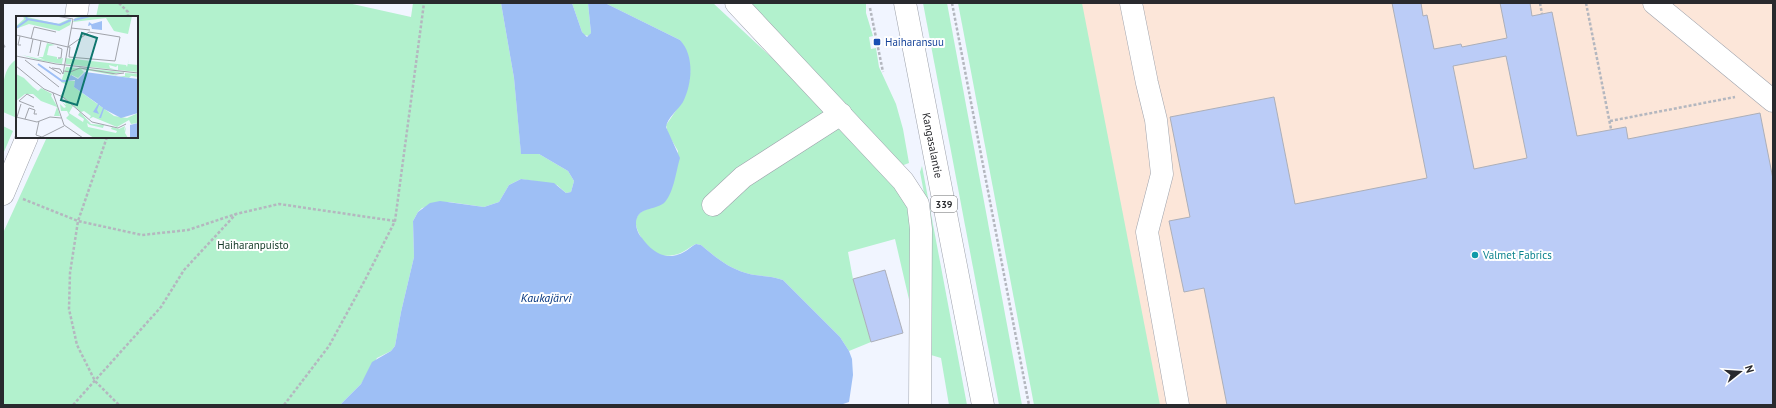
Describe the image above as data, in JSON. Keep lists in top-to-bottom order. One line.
{"streets":{"main road":["Kangasalantie","339"]},"water":["Kaukajärvi"],"parks":["Haiharanpuisto"],"places":{"transit":["Haiharansuu"],"other":["Valmet Fabrics"]},"north":"right"}
